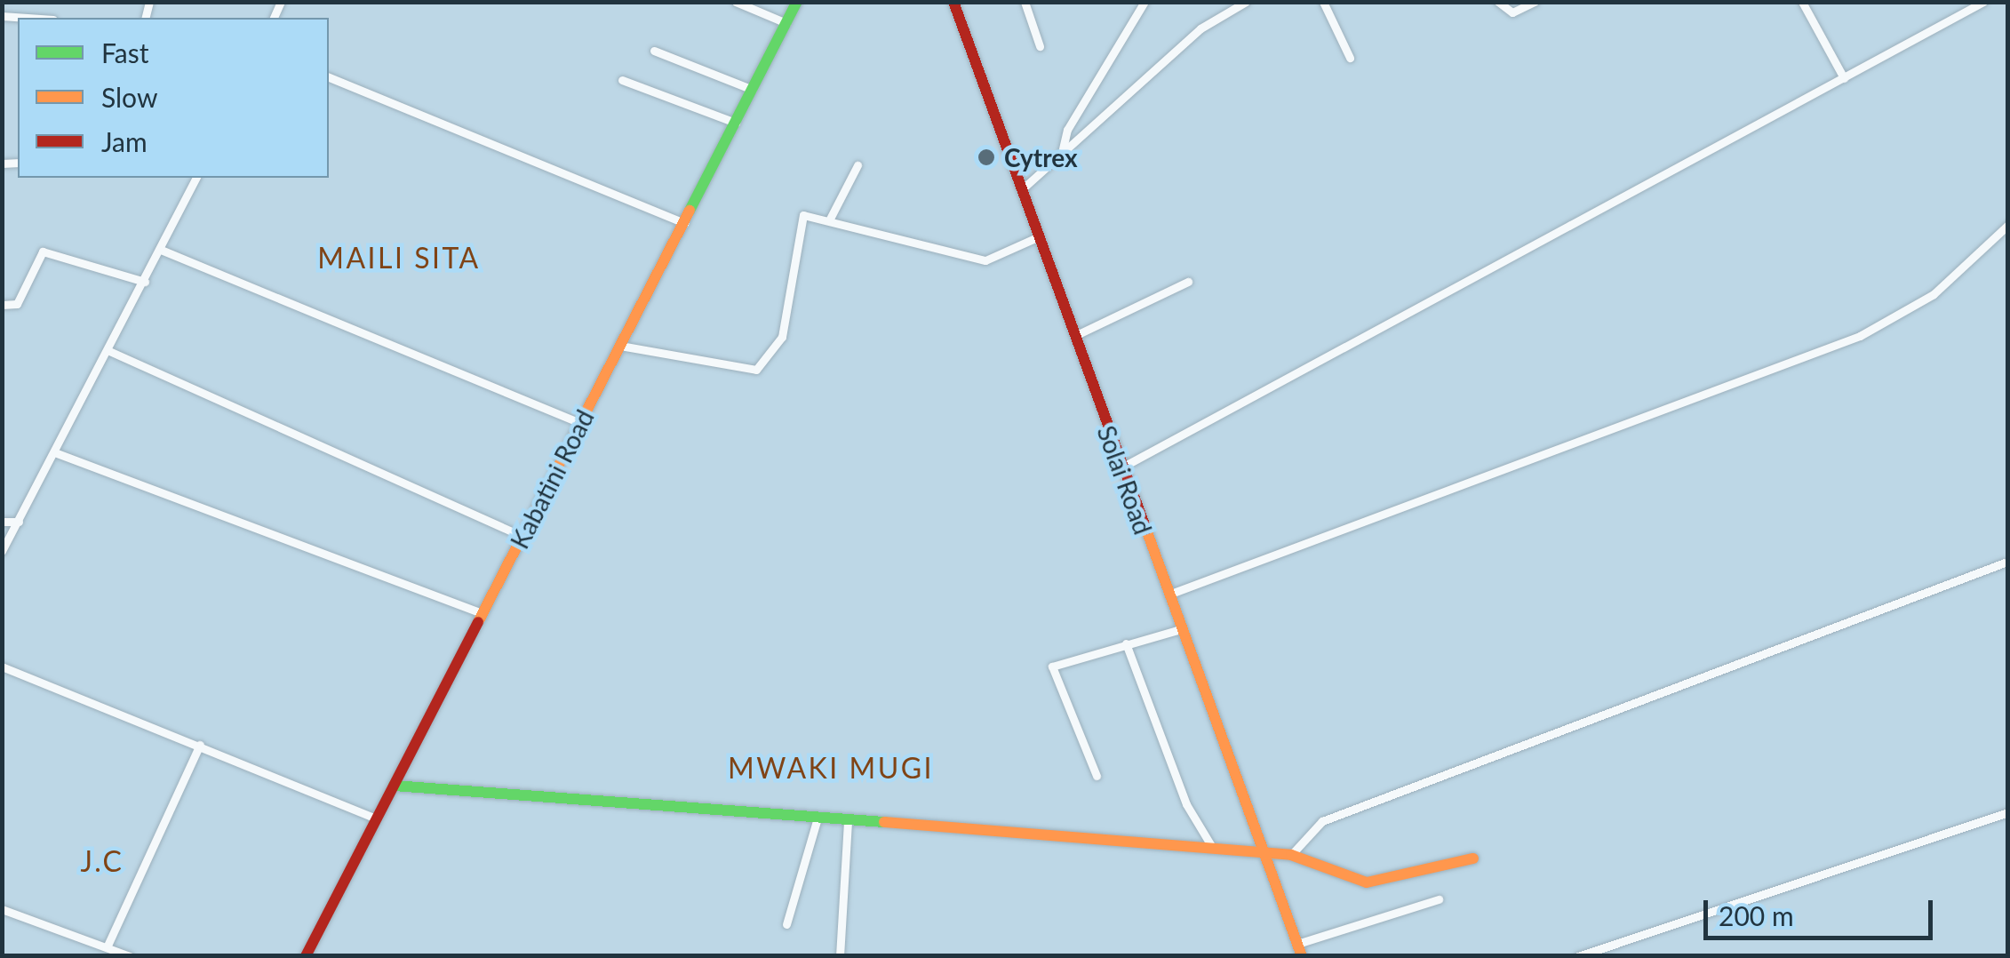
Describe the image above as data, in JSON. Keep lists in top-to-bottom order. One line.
{"streets":{"main road":["Kabatini Road","Solai Road"]},"districts":["MAILI SITA","MWAKI MUGI","J.C"],"places":["Cytrex"],"legend":["Fast","Slow","Jam"],"scale_bar":"200 m"}
